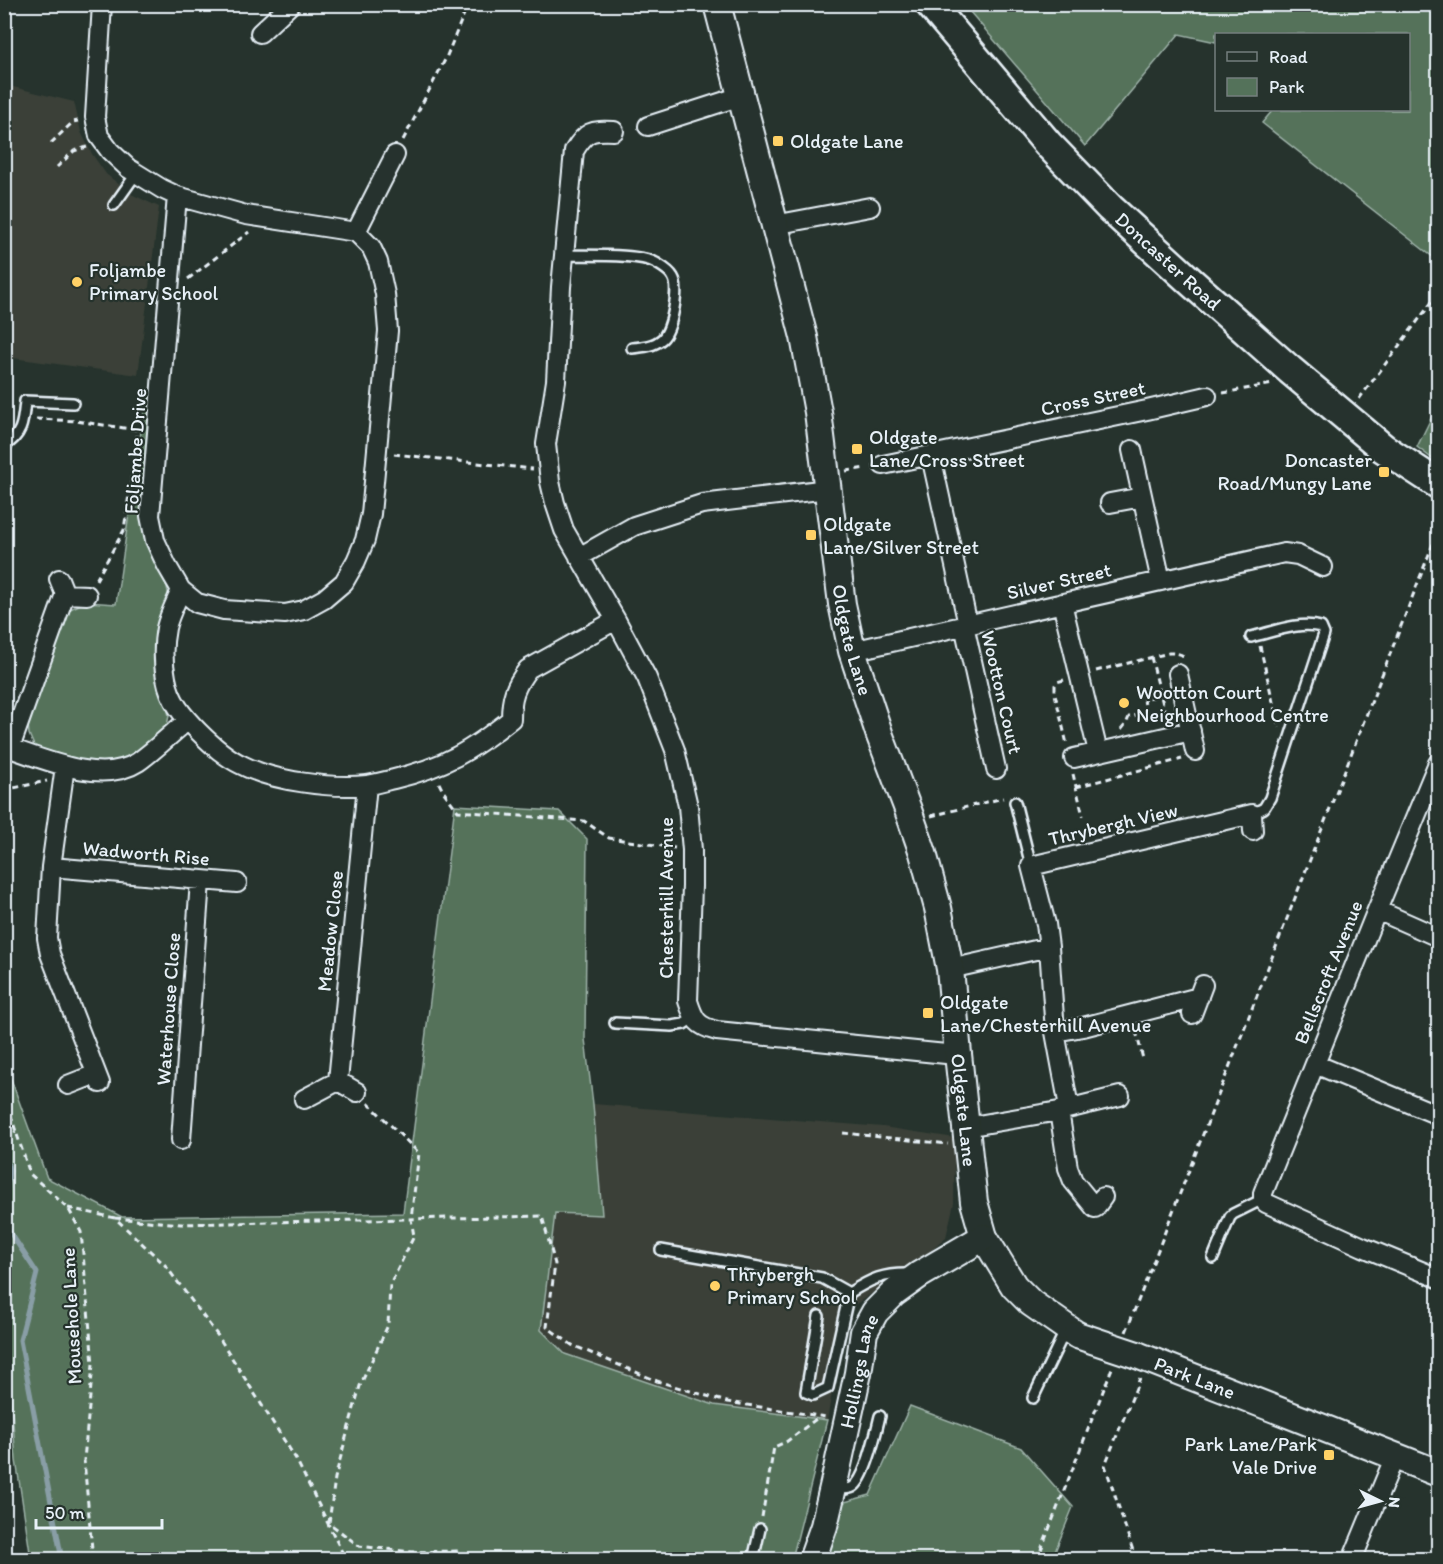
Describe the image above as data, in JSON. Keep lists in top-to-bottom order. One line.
{"streets":{"main road":["Doncaster Road"],"street":["Cross Street","Foljambe Drive","Silver Street","Oldgate Lane","Wootton Court","Thrybergh View","Wadworth Rise","Chesterhill Avenue","Meadow Close","Bellscroft Avenue","Waterhouse Close","Hollings Lane","Park Lane"],"path":["Mousehole Lane"]},"crossings":[["Silver Street","Oldgate Lane"],["Silver Street","Wootton Court"],["Oldgate Lane","Hollings Lane"],["Oldgate Lane","Park Lane"],["Wadworth Rise","Waterhouse Close"],["Hollings Lane","Park Lane"]],"places":{"transit":["Oldgate Lane","Oldgate Lane/Cross Street","Doncaster Road/Mungy Lane","Oldgate Lane/Silver Street","Oldgate Lane/Chesterhill Avenue","Park Lane/Park Vale Drive"],"other":["Foljambe Primary School","Wootton Court Neighbourhood Centre","Thrybergh Primary School"]},"legend":["Road","Park"],"scale_bar":"50 m","north":"right"}
